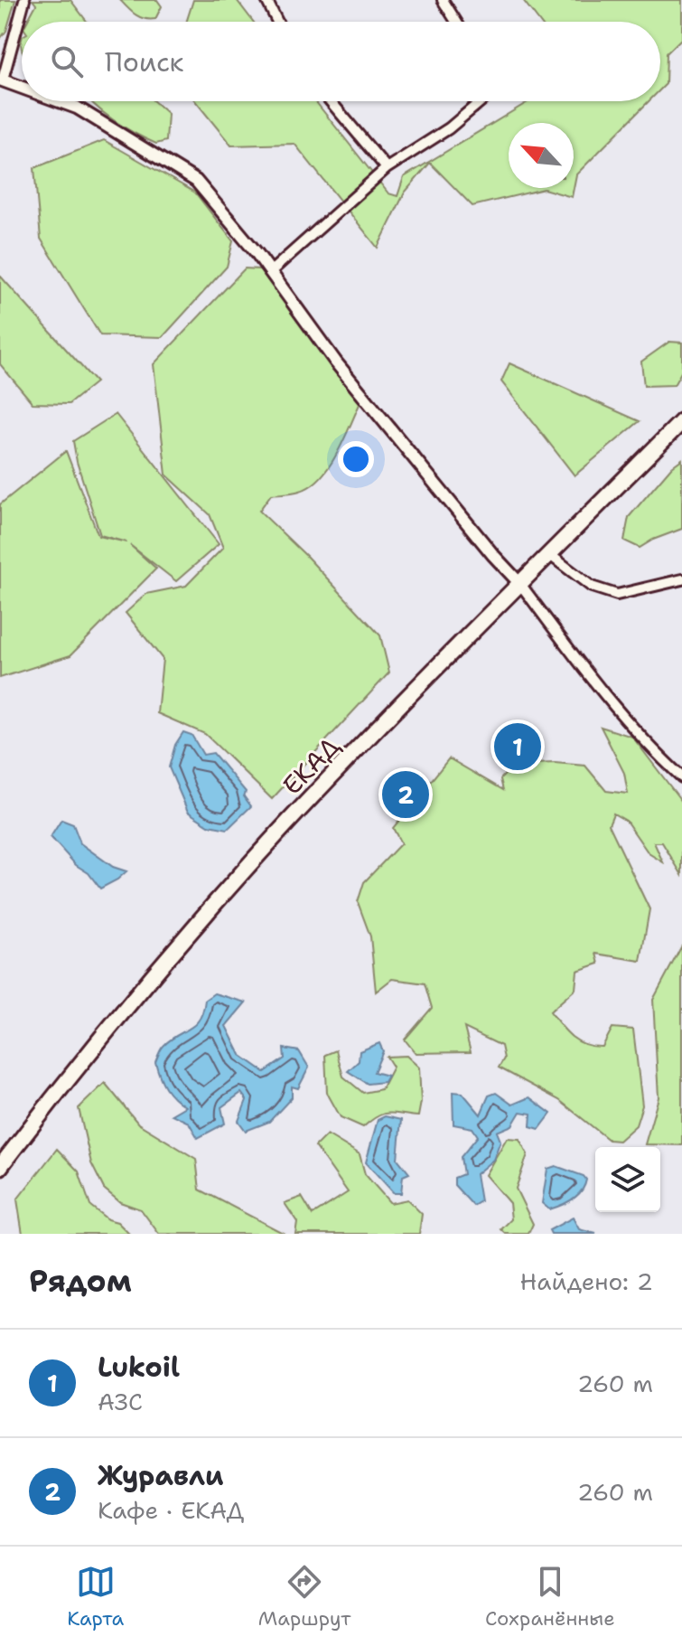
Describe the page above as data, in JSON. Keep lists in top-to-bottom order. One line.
{"streets":{"highway":["ЕКАД"]},"north":"top left","page":{"search":"Поиск","pins":["1","2"],"heading":["Рядом","Найдено: 2"],"list":[{"mark":"1","name":"Lukoil","note":"АЗС","value":"260 m"},{"mark":"2","name":"Журавли","note":"Кафе · ЕКАД","value":"260 m"}],"nav":["Карта","Маршрут","Сохранённые"]}}
